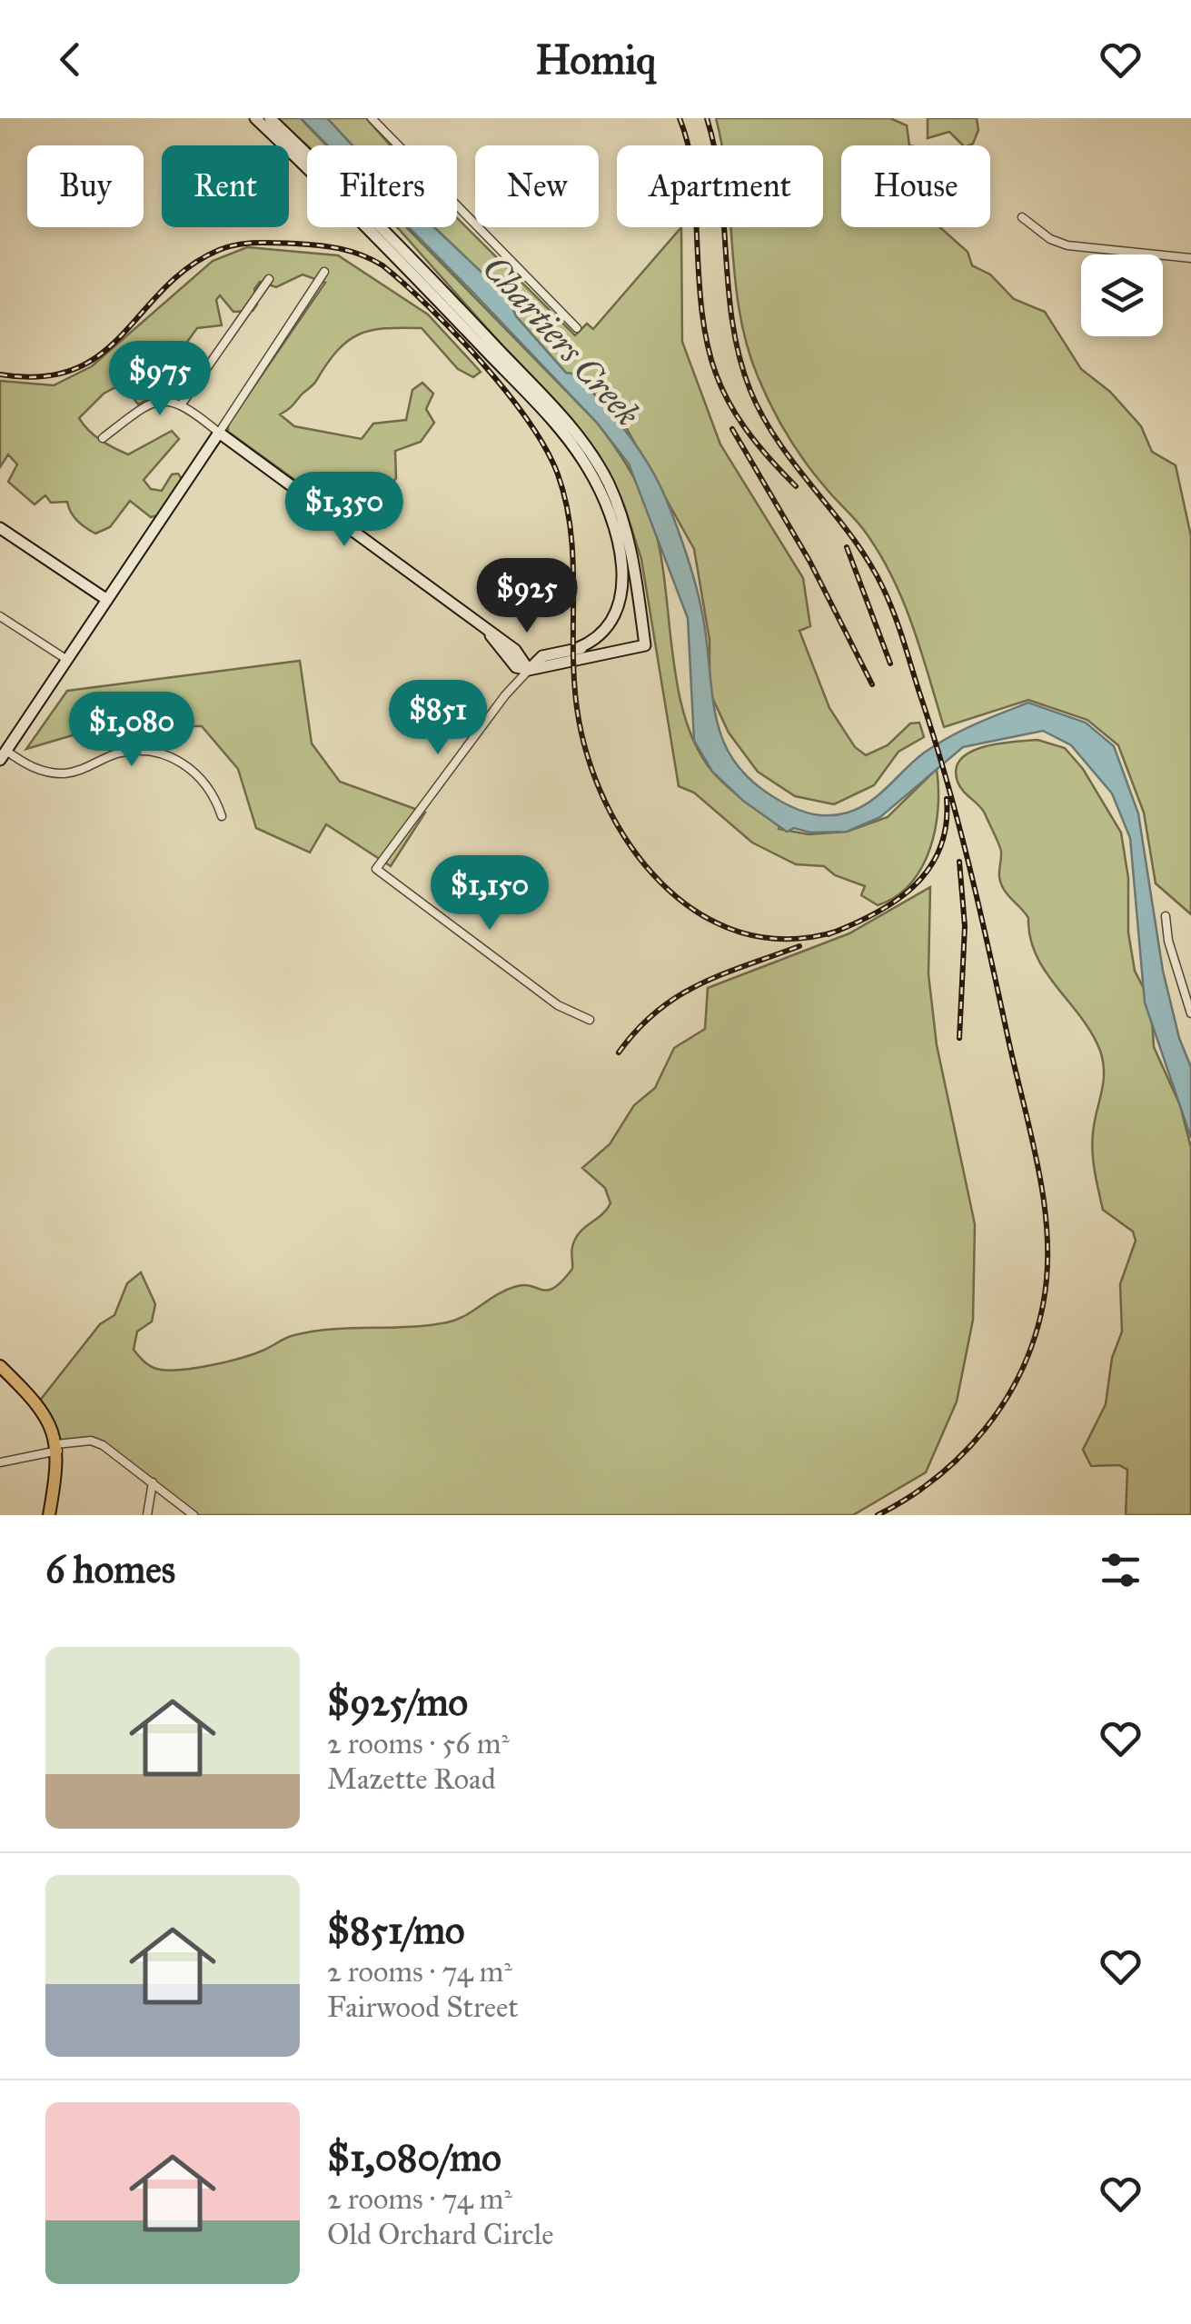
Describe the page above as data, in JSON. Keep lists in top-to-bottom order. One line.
{"water":["Chartiers Creek"],"page":{"header":"Homiq","chip":["Buy","Rent","Filters","New","Apartment","House"],"price":["$975","$1,350","$925","$851","$1,080","$1,150"],"heading":"6 homes","list":[{"name":"$925/mo","note":"2 rooms · 56 m² · Mazette Road"},{"name":"$851/mo","note":"2 rooms · 74 m² · Fairwood Street"},{"name":"$1,080/mo","note":"2 rooms · 74 m² · Old Orchard Circle"}]}}
